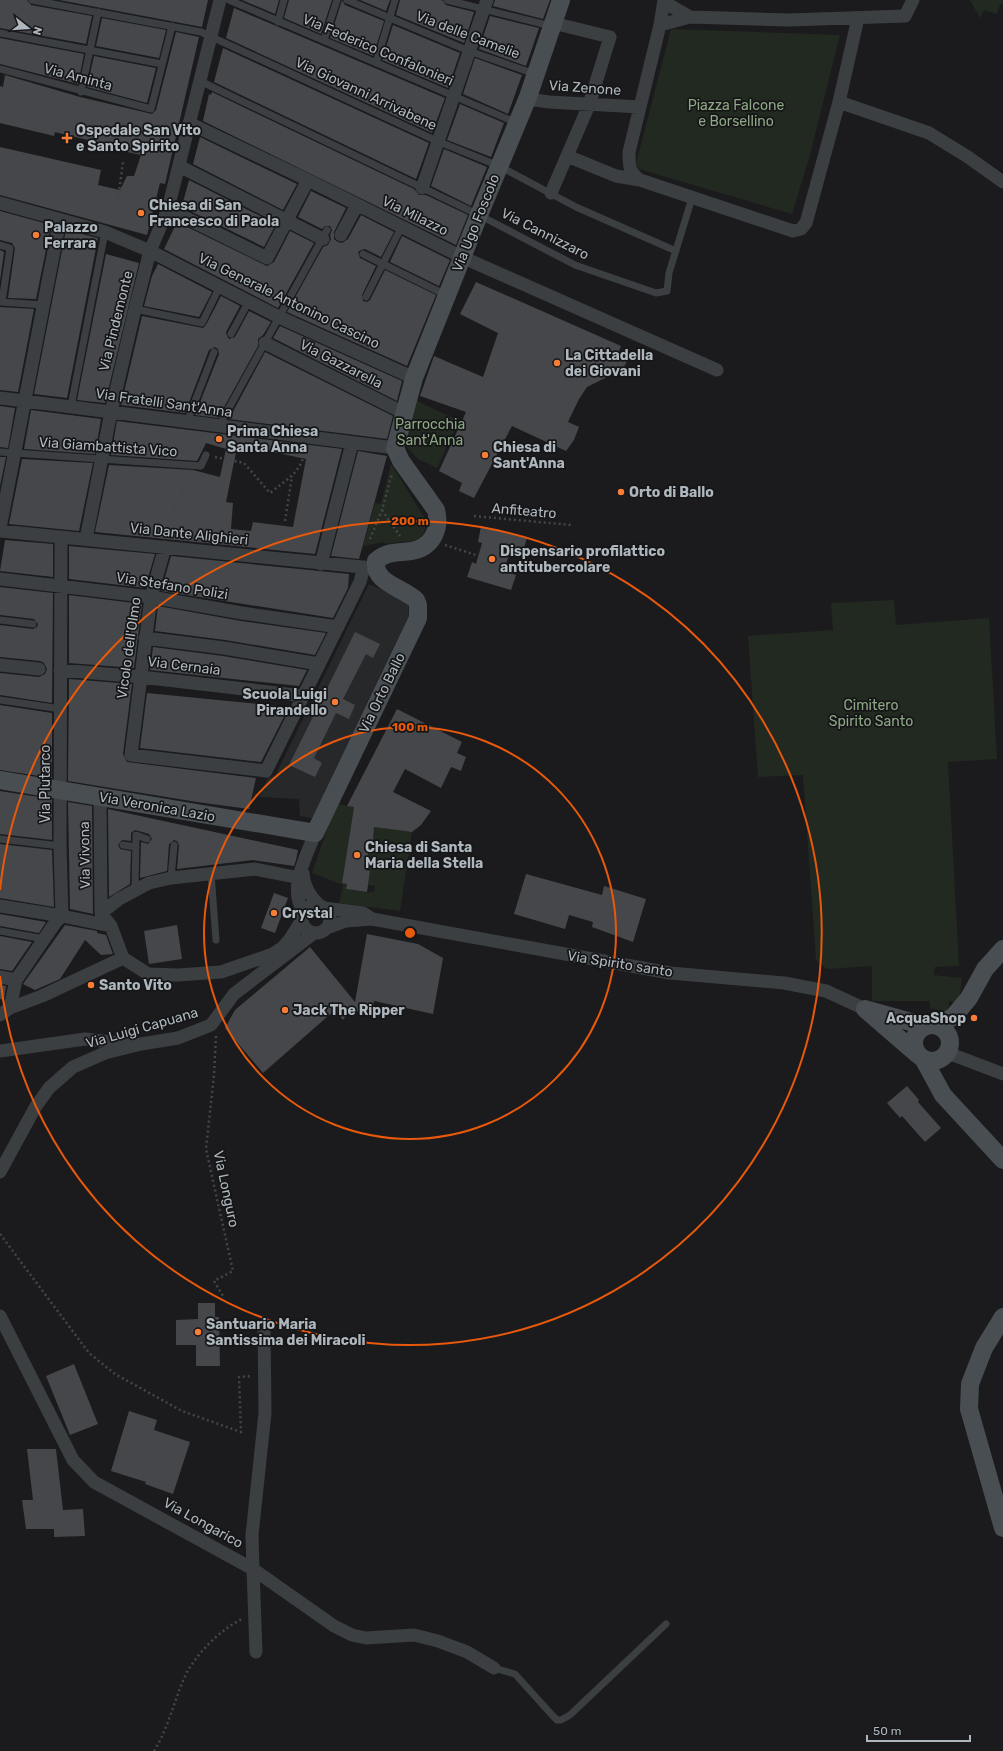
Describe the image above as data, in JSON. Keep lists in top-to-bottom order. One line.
{"streets":{"street":["Via Zenone","Via Milazzo","Via Ugo Foscolo","Via Generale Antonino Cascino","Via Pindemonte","Via Gazzarella","Via Fratelli Sant'Anna","Via Dante Alighieri","Via Stefano Polizi","Vicolo dell'Olmo","Via Cernaia","Via Orto Ballo","Via Plutarco","Via Veronica Lazio","Via Vivona","Via Spirito santo","Via Luigi Capuana","Via Longarico"],"lane":["Via delle Camelie","Via Federico Confalonieri","Via Aminta","Via Giovanni Arrivabene","Via Cannizzaro","Via Giambattista Vico"],"path":["Anfiteatro","Via Longuro"]},"crossings":[["Via delle Camelie","Via Ugo Foscolo"],["Via Federico Confalonieri","Via Ugo Foscolo"],["Via Zenone","Via Ugo Foscolo"],["Via Giovanni Arrivabene","Via Ugo Foscolo"],["Via Giovanni Arrivabene","Via Cannizzaro"],["Via Giovanni Arrivabene","Via Pindemonte"],["Via Milazzo","Via Ugo Foscolo"],["Via Milazzo","Via Pindemonte"],["Via Ugo Foscolo","Via Cannizzaro"],["Via Ugo Foscolo","Via Generale Antonino Cascino"],["Via Ugo Foscolo","Via Gazzarella"],["Via Ugo Foscolo","Via Fratelli Sant'Anna"],["Via Cannizzaro","Via Pindemonte"],["Via Generale Antonino Cascino","Via Pindemonte"],["Via Pindemonte","Via Fratelli Sant'Anna"],["Via Pindemonte","Via Giambattista Vico"],["Via Pindemonte","Via Dante Alighieri"],["Via Dante Alighieri","Vicolo dell'Olmo"],["Via Dante Alighieri","Via Orto Ballo"],["Via Stefano Polizi","Vicolo dell'Olmo"],["Via Stefano Polizi","Via Plutarco"],["Vicolo dell'Olmo","Via Cernaia"],["Via Cernaia","Via Plutarco"],["Via Orto Ballo","Via Veronica Lazio"],["Via Plutarco","Via Veronica Lazio"],["Via Veronica Lazio","Via Vivona"],["Via Luigi Capuana","Via Longuro"]],"parks":["Piazza Falcone e Borsellino","Parrocchia Sant'Anna","Cimitero Spirito Santo"],"places":{"health":["Ospedale San Vito e Santo Spirito"],"other":["Chiesa di San Francesco di Paola","Palazzo Ferrara","La Cittadella dei Giovani","Prima Chiesa Santa Anna","Chiesa di Sant'Anna","Orto di Ballo","Dispensario profilattico antitubercolare","Scuola Luigi Pirandello","Chiesa di Santa Maria della Stella","Crystal","Santo Vito","Jack The Ripper","AcquaShop","Santuario Maria Santissima dei Miracoli"]},"scale_bar":"50 m","north":"right","rings":["200 m","100 m"]}
